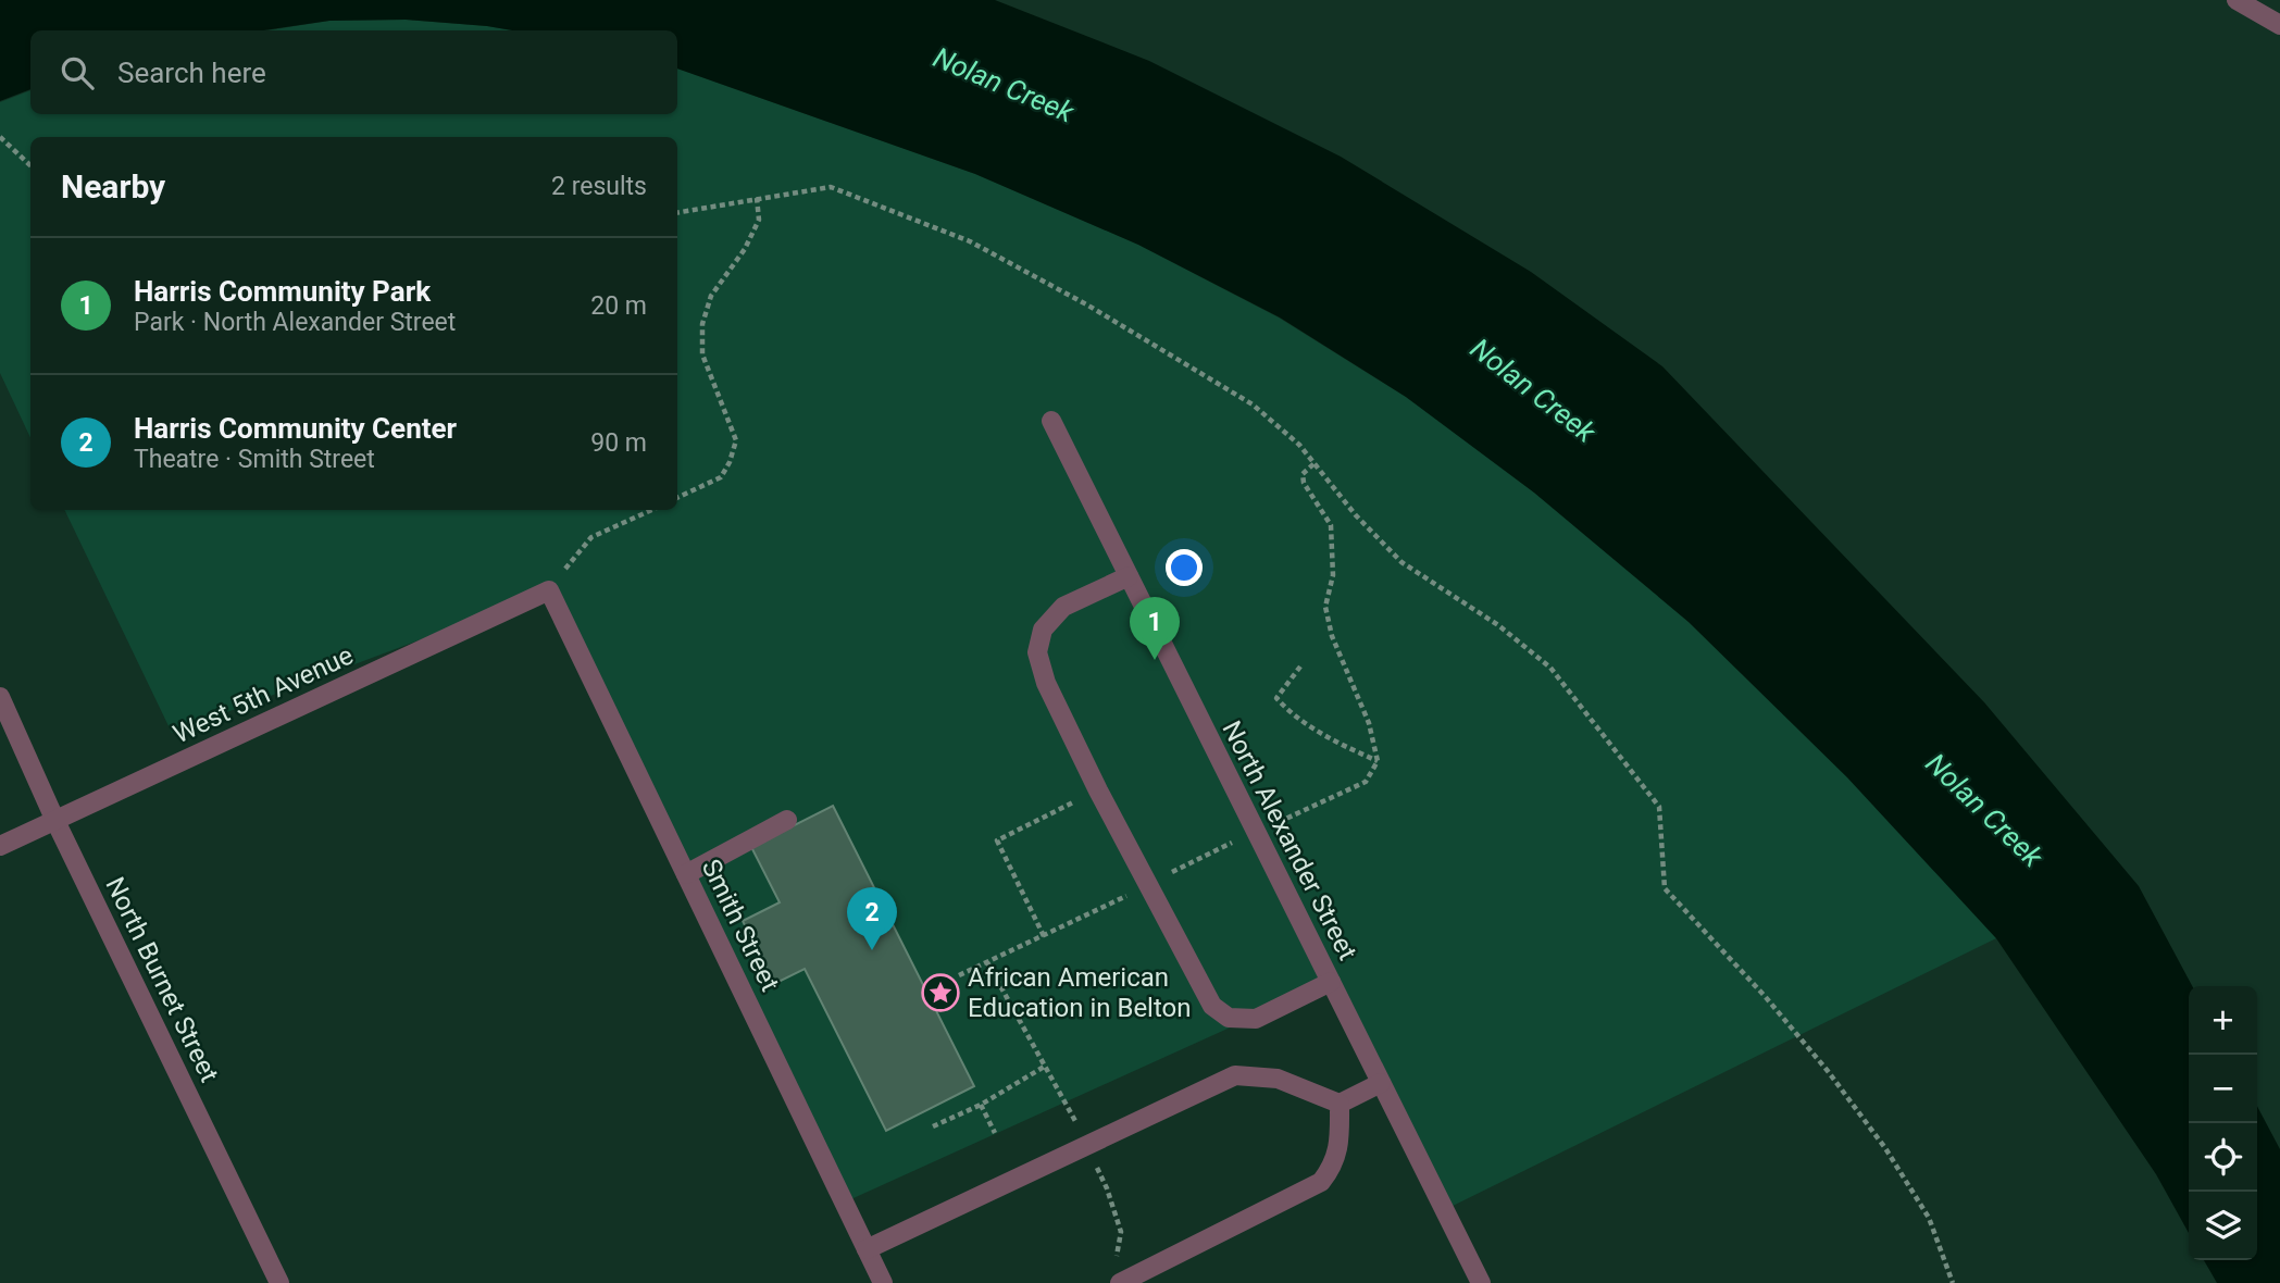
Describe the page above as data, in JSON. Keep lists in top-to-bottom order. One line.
{"streets":{"street":["West 5th Avenue","North Alexander Street","Smith Street","North Burnet Street"]},"crossings":[["West 5th Avenue","Smith Street"],["West 5th Avenue","North Burnet Street"]],"water":["Nolan Creek"],"places":{"place":["African American Education in Belton"]},"page":{"search":"Search here","heading":["Nearby","2 results"],"list":[{"mark":"1","name":"Harris Community Park","note":"Park · North Alexander Street","value":"20 m"},{"mark":"2","name":"Harris Community Center","note":"Theatre · Smith Street","value":"90 m"}],"pins":["1","2"],"map_buttons":["+","−"]}}
